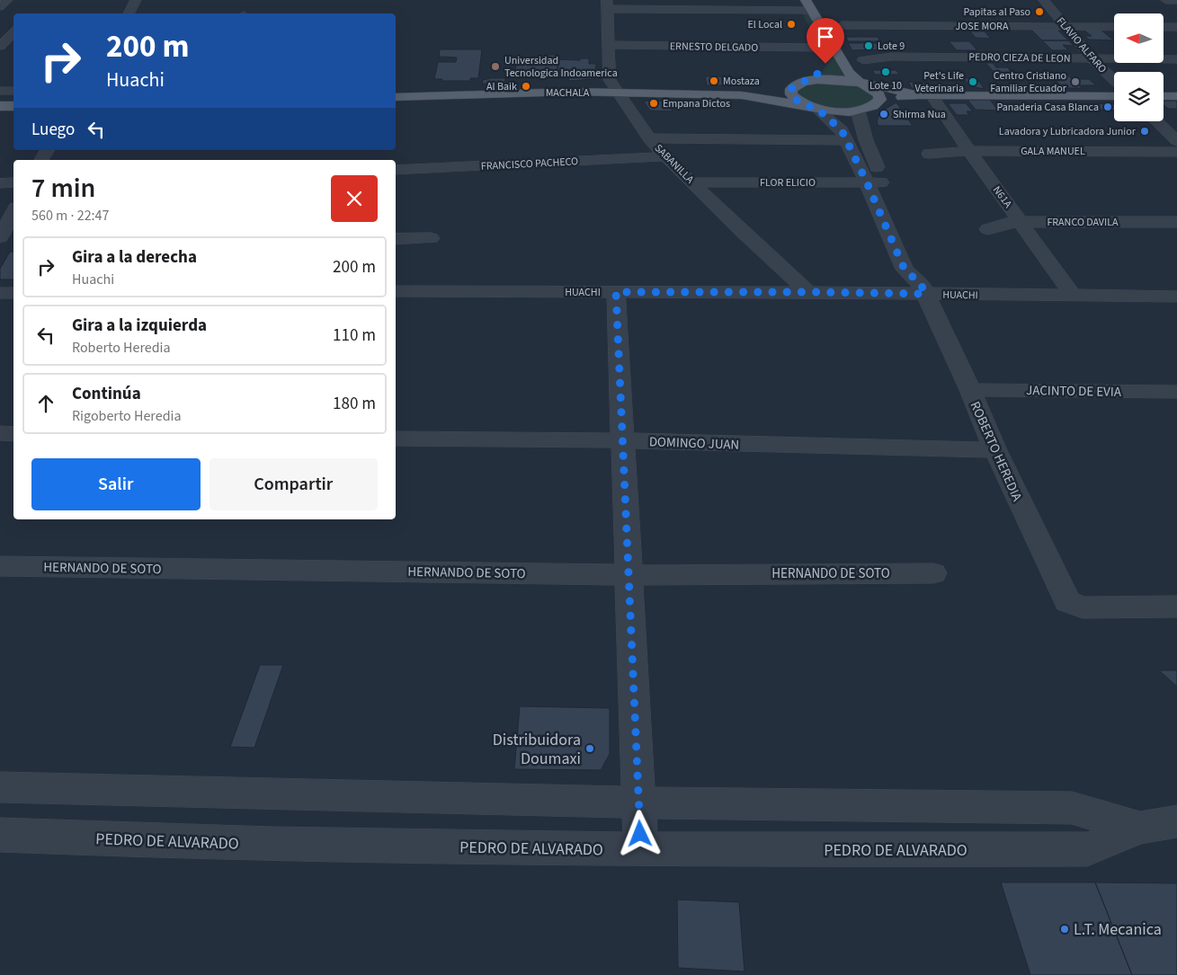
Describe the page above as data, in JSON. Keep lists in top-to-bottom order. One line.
{"streets":{"main road":["MACHALA"],"street":["JOSE MORA","FLAVIO ALFARO","ERNESTO DELGADO","PEDRO CIEZA DE LEON","GALA MANUEL","FRANCISCO PACHECO","SABANILLA","FLOR ELICIO","N61A","FRANCO DAVILA","HUACHI","JACINTO DE EVIA","DOMINGO JUAN","ROBERTO HEREDIA","HERNANDO DE SOTO","PEDRO DE ALVARADO"]},"crossings":[["JOSE MORA","FLAVIO ALFARO"],["FLAVIO ALFARO","PEDRO CIEZA DE LEON"],["ERNESTO DELGADO","SABANILLA"],["MACHALA","SABANILLA"],["MACHALA","ROBERTO HEREDIA"],["GALA MANUEL","N61A"],["FRANCISCO PACHECO","SABANILLA"],["SABANILLA","FLOR ELICIO"],["SABANILLA","HUACHI"],["FLOR ELICIO","ROBERTO HEREDIA"],["N61A","FRANCO DAVILA"],["N61A","HUACHI"],["HUACHI","ROBERTO HEREDIA"],["JACINTO DE EVIA","ROBERTO HEREDIA"],["DOMINGO JUAN","ROBERTO HEREDIA"]],"places":["Papitas al Paso","El Local","Lote 9","Universidad Tecnologica Indoamerica","Lote 10","Mostaza","Pet's Life Veterinaria","Centro Cristiano Familiar Ecuador","Al Baik","Empana Dictos","Panaderia Casa Blanca","Shirma Nua","Lavadora y Lubricadora Junior","Distribuidora Doumaxi","L.T. Mecanica"],"north":"left","page":{"turn":["200 m","Huachi"],"then":"Luego","heading":["7 min","560 m · 22:47"],"list":[{"name":"Gira a la derecha","note":"Huachi","value":"200 m"},{"name":"Gira a la izquierda","note":"Roberto Heredia","value":"110 m"},{"name":"Continúa","note":"Rigoberto Heredia","value":"180 m"}],"buttons":["Salir","Compartir"]}}
